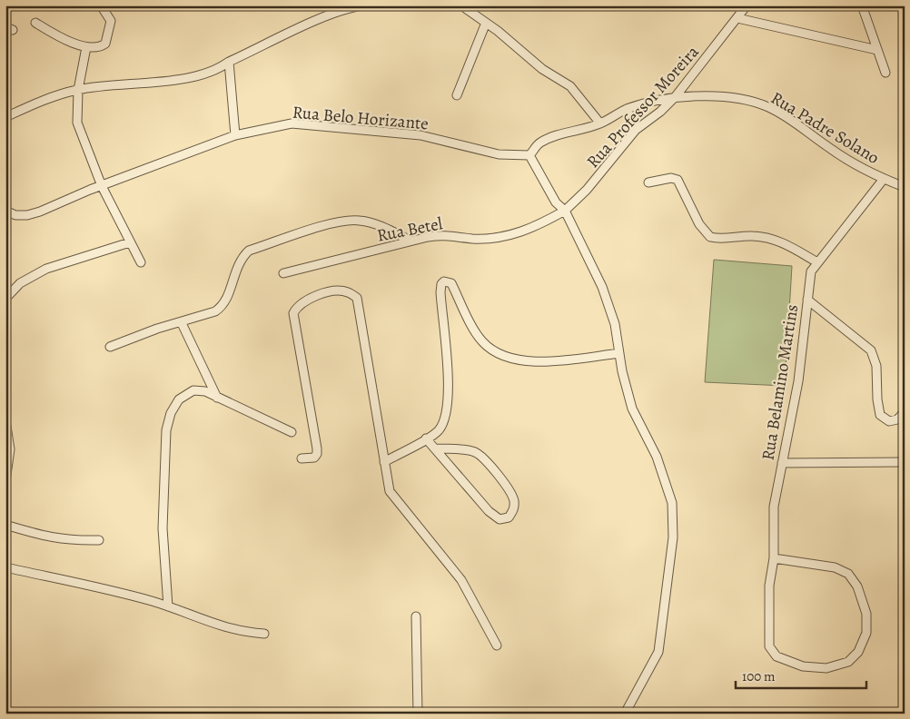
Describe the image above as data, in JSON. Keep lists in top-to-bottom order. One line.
{"streets":{"street":["Rua Professor Moreira","Rua Belo Horizante","Rua Padre Solano","Rua Betel","Rua Belamino Martins"]},"crossings":[["Rua Professor Moreira","Rua Padre Solano"],["Rua Professor Moreira","Rua Betel"],["Rua Padre Solano","Rua Belamino Martins"]],"scale_bar":"100 m"}
